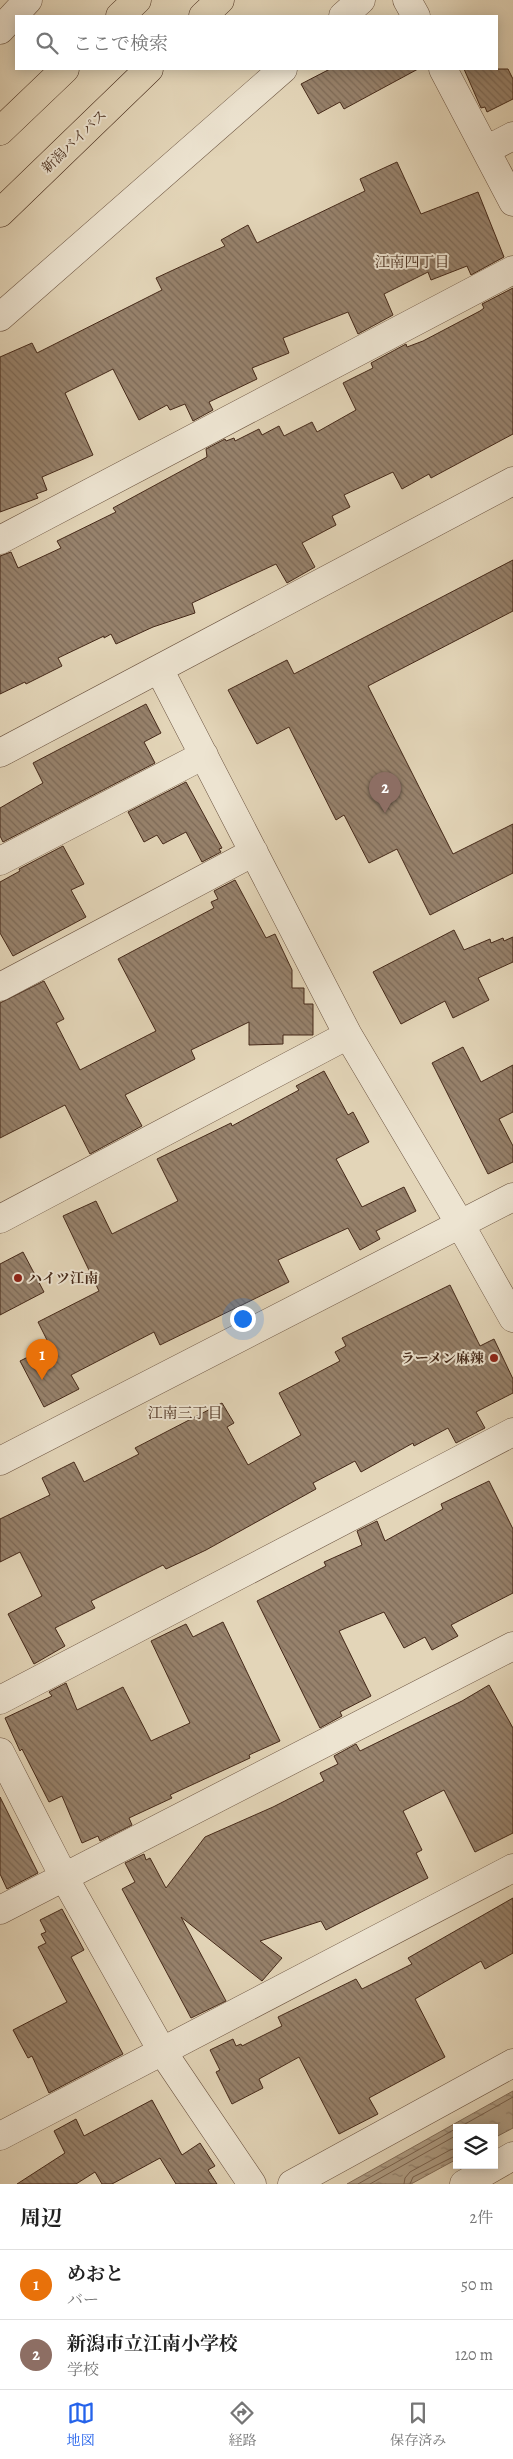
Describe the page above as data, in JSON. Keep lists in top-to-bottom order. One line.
{"streets":{"highway":["新潟バイパス"]},"districts":["江南四丁目","江南三丁目"],"places":["ハイツ江南","ラーメン麻辣"],"page":{"search":"ここで検索","pins":["2","1"],"heading":["周辺","2件"],"list":[{"mark":"1","name":"めおと","note":"バー","value":"50 m"},{"mark":"2","name":"新潟市立江南小学校","note":"学校","value":"120 m"}],"nav":["地図","経路","保存済み"]}}
